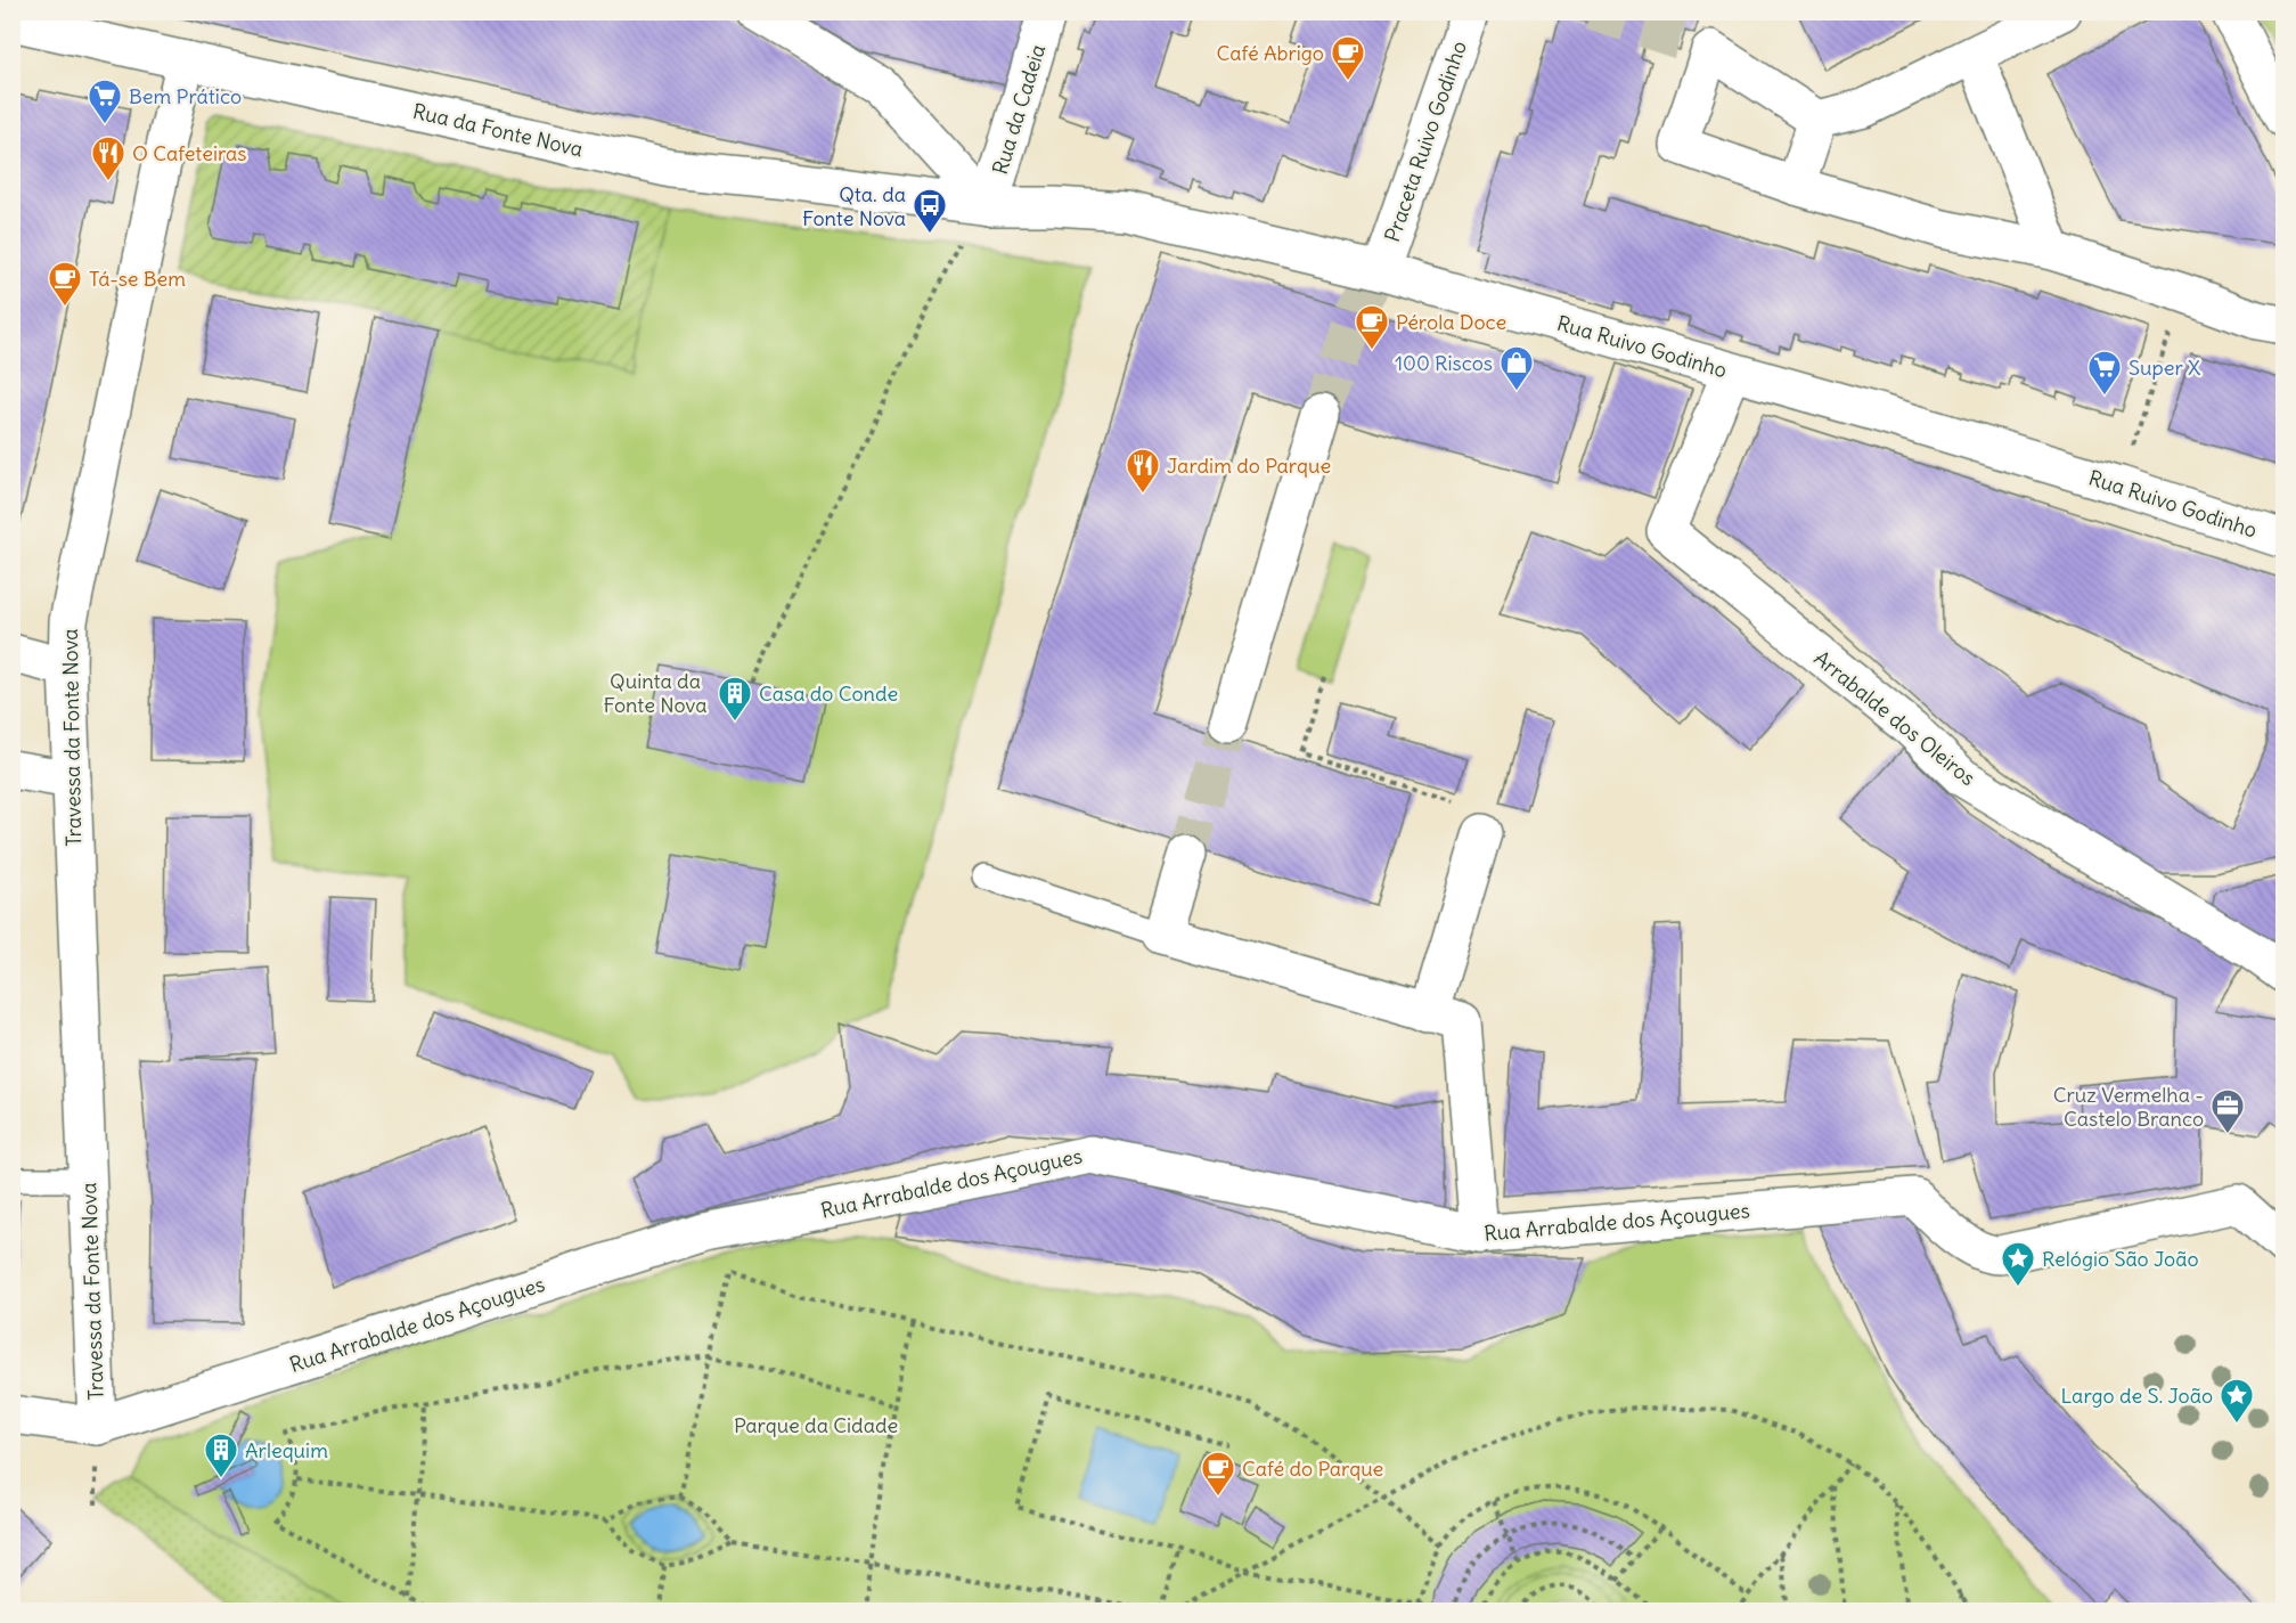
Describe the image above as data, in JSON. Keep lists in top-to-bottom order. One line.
{"streets":{"street":["Rua da Cadeia","Rua da Fonte Nova","Praceta Ruivo Godinho","Rua Ruivo Godinho","Arrabalde dos Oleiros","Travessa da Fonte Nova","Rua Arrabalde dos Açougues"]},"crossings":[["Rua da Cadeia","Rua da Fonte Nova"],["Rua da Cadeia","Rua Ruivo Godinho"],["Rua da Fonte Nova","Rua Ruivo Godinho"],["Rua da Fonte Nova","Travessa da Fonte Nova"],["Praceta Ruivo Godinho","Rua Ruivo Godinho"],["Rua Ruivo Godinho","Arrabalde dos Oleiros"],["Travessa da Fonte Nova","Rua Arrabalde dos Açougues"]],"parks":["Quinta da Fonte Nova","Parque da Cidade"],"places":{"cafe":["Café Abrigo","Tá-se Bem","Pérola Doce","Café do Parque"],"supermarket":["Bem Prático","Super X"],"restaurant":["O Cafeteiras","Jardim do Parque"],"bus stop":["Qta. da Fonte Nova"],"shop":["100 Riscos"],"building":["Casa do Conde","Arlequim"],"office":["Cruz Vermelha - Castelo Branco"],"place":["Relógio São João","Largo de S. João"]}}
